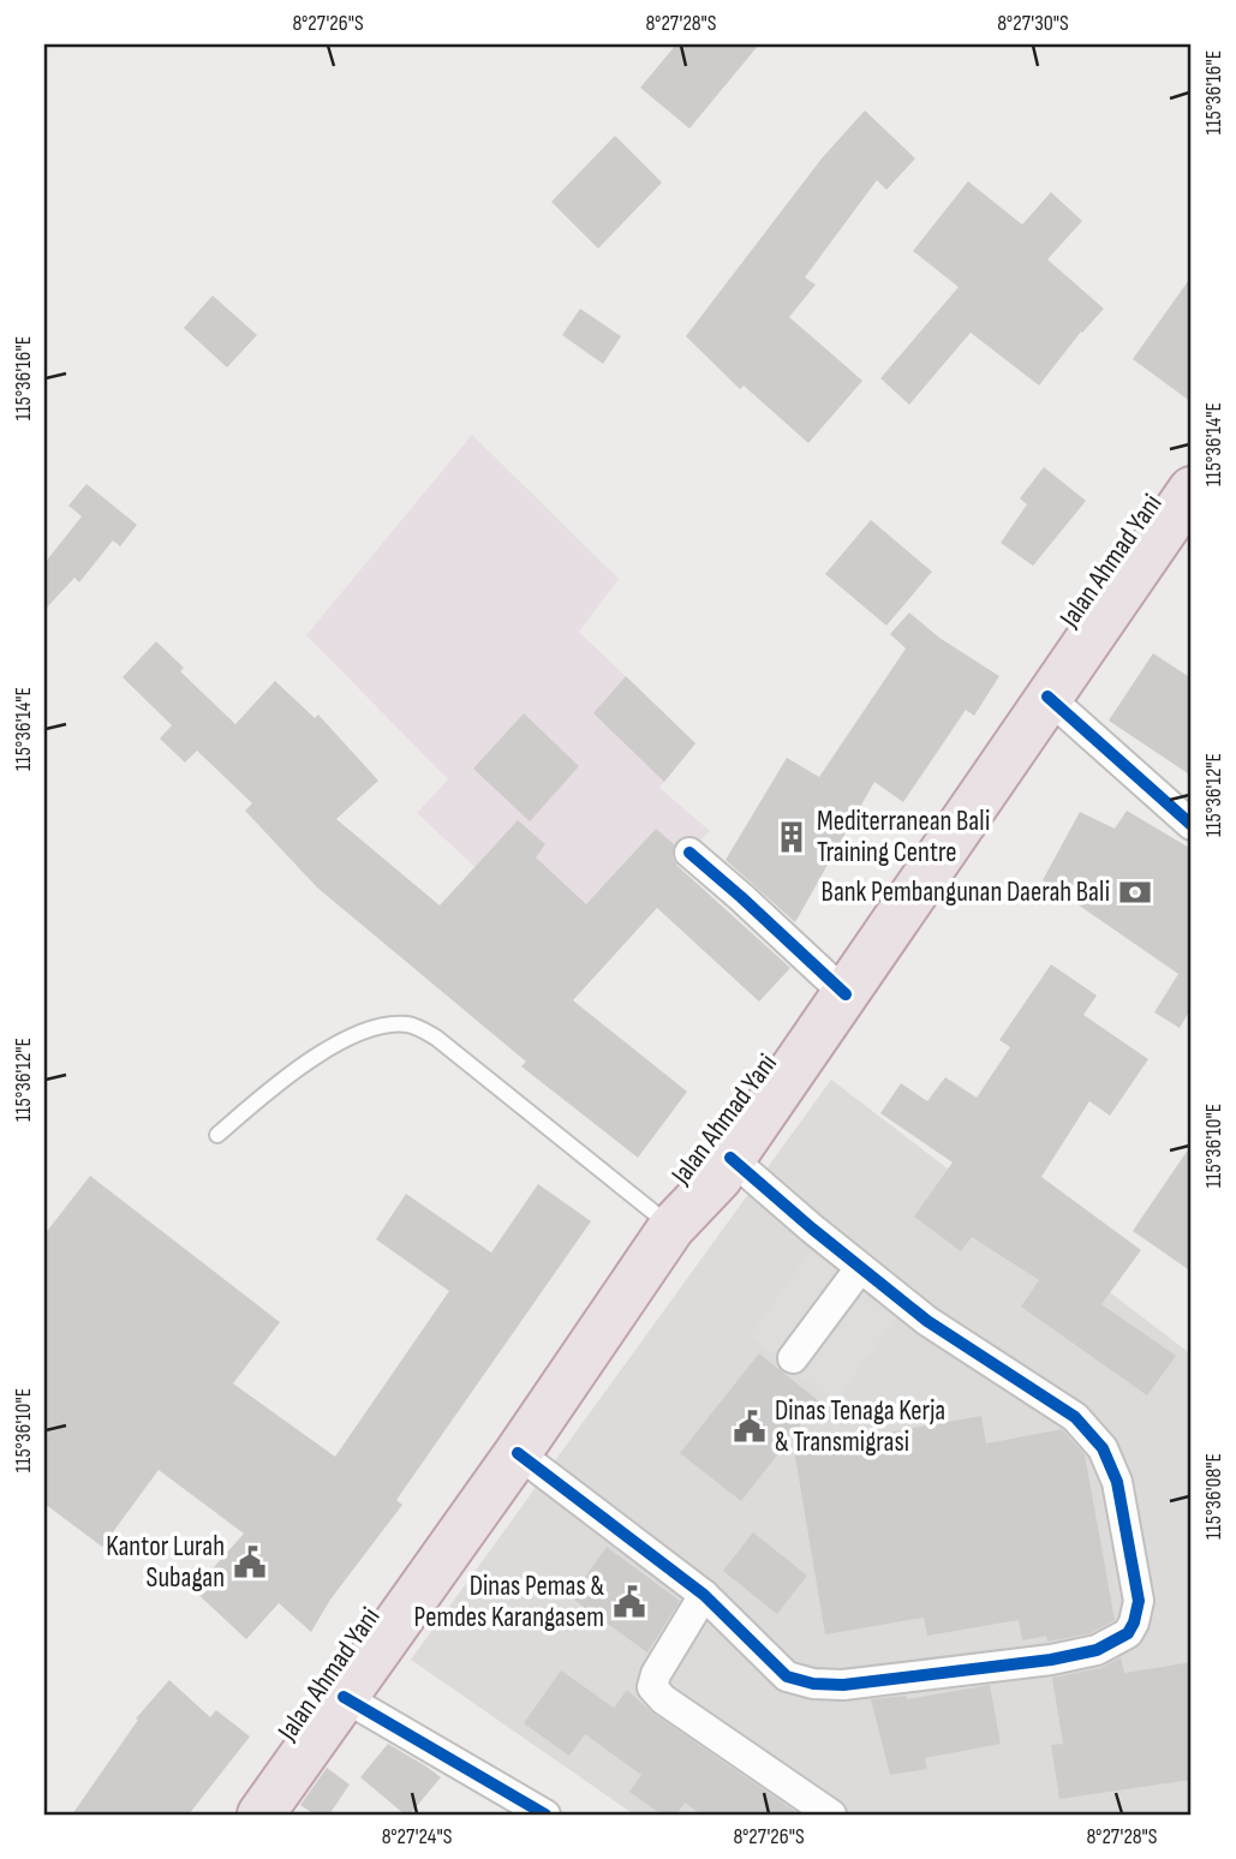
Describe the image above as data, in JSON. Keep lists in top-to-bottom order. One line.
{"streets":{"highway":["Jalan Ahmad Yani"]},"places":{"building":["Mediterranean Bali Training Centre"],"bank":["Bank Pembangunan Daerah Bali"],"public building":["Dinas Tenaga Kerja & Transmigrasi","Kantor Lurah Subagan","Dinas Pemas & Pemdes Karangasem"]},"coordinates":["8°27'26\"S","8°27'28\"S","8°27'30\"S","115°36'16\"E","115°36'14\"E","115°36'12\"E","115°36'10\"E","115°36'08\"E","8°27'24\"S"]}
